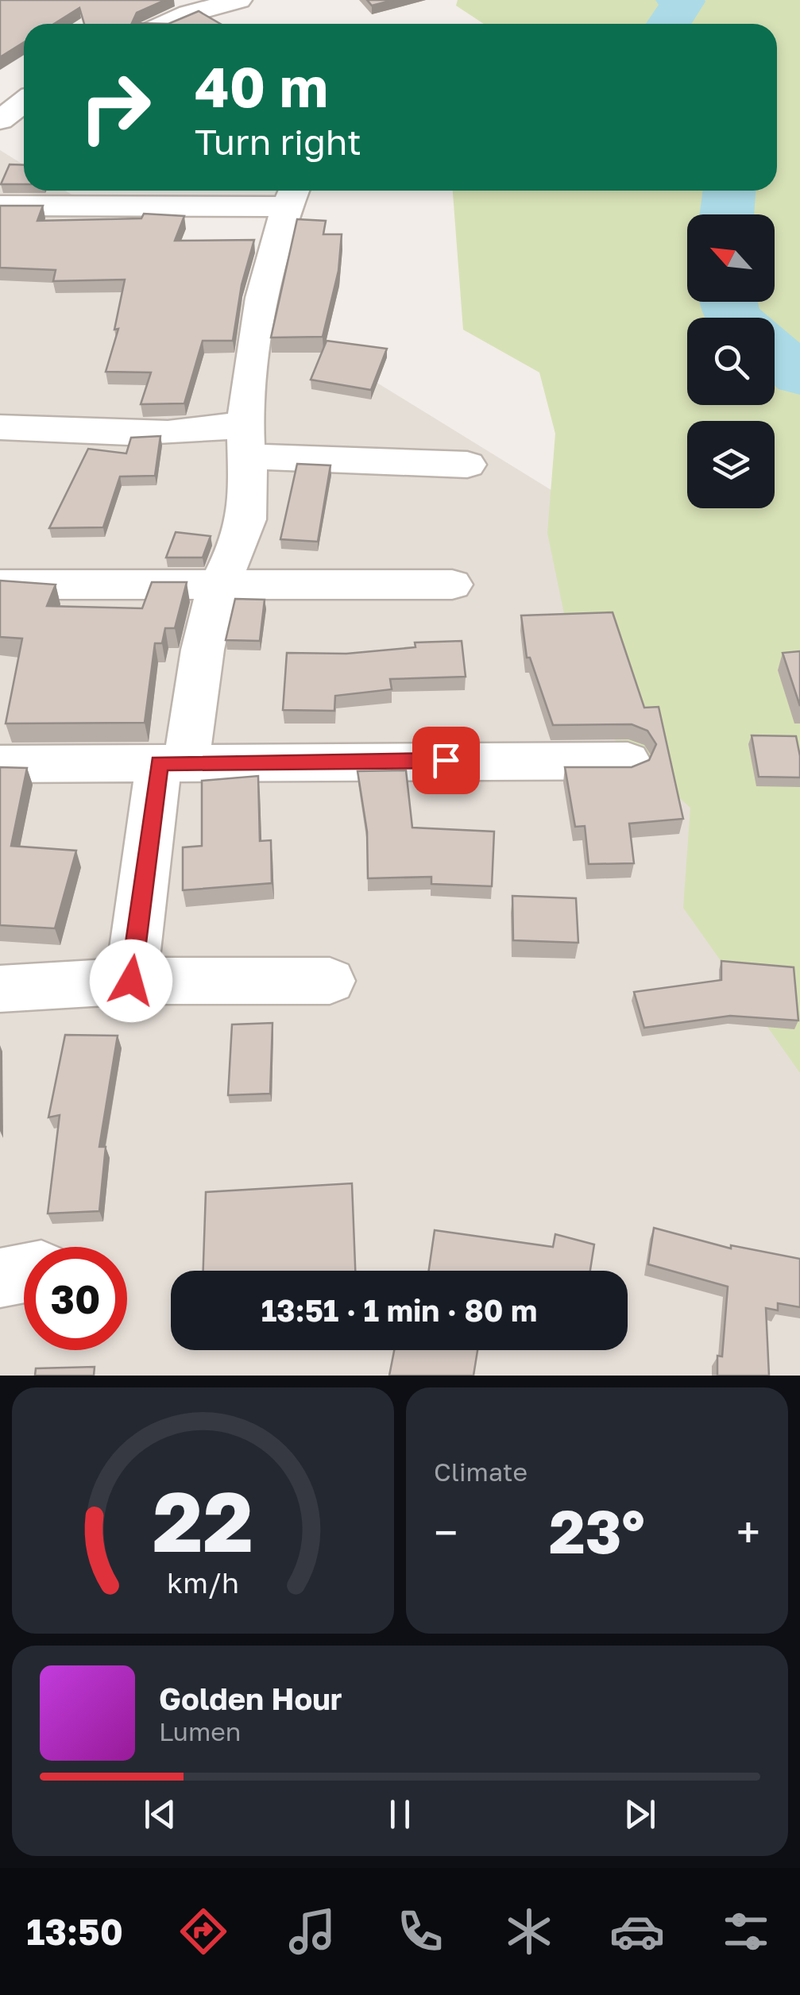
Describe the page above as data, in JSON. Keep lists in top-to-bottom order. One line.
{"north":"top left","page":{"turn":["40 m","Turn right"],"limit":"30","trip":"13:51 · 1 min · 80 m","tile":"Climate","heat":["−","23°","+"],"song":["Golden Hour","Lumen"],"tabs":"13:50","gauge":["22","km/h"]}}
